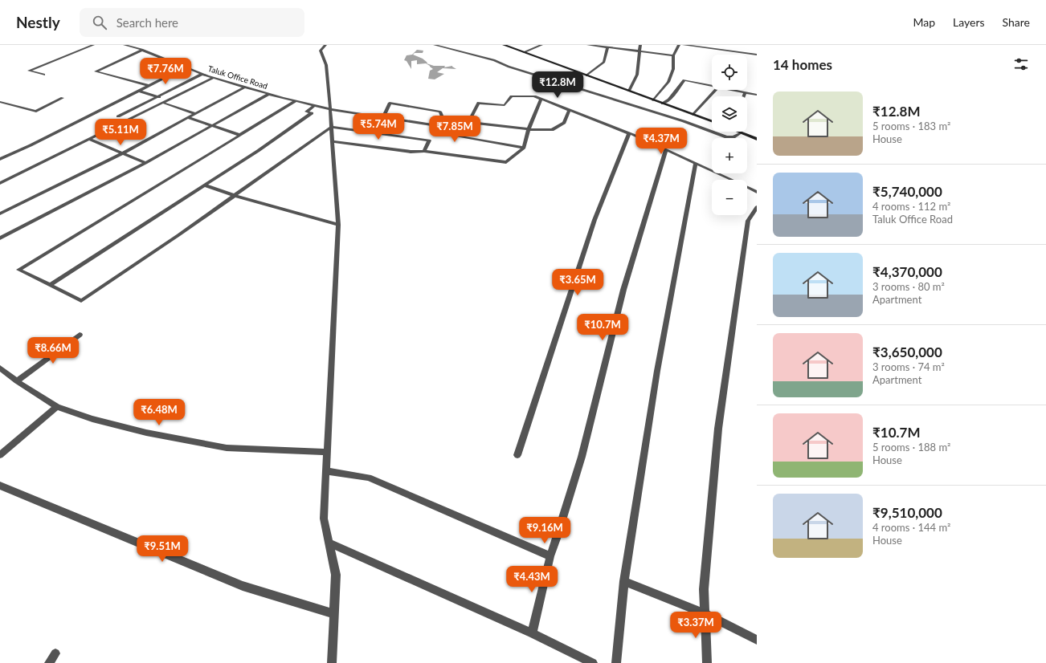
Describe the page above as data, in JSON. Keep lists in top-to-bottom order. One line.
{"streets":{"street":["Taluk Office Road"]},"page":{"header":"Nestly","search":"Search here","nav":["Map","Layers","Share"],"heading":"14 homes","map_buttons":["+","−"],"price":["₹7.76M","₹12.8M","₹5.74M","₹7.85M","₹5.11M","₹4.37M","₹3.65M","₹10.7M","₹8.66M","₹6.48M","₹9.16M","₹9.51M","₹4.43M","₹3.37M"],"list":[{"name":"₹12.8M","note":"5 rooms · 183 m² · House"},{"name":"₹5,740,000","note":"4 rooms · 112 m² · Taluk Office Road"},{"name":"₹4,370,000","note":"3 rooms · 80 m² · Apartment"},{"name":"₹3,650,000","note":"3 rooms · 74 m² · Apartment"},{"name":"₹10.7M","note":"5 rooms · 188 m² · House"},{"name":"₹9,510,000","note":"4 rooms · 144 m² · House"}]}}
